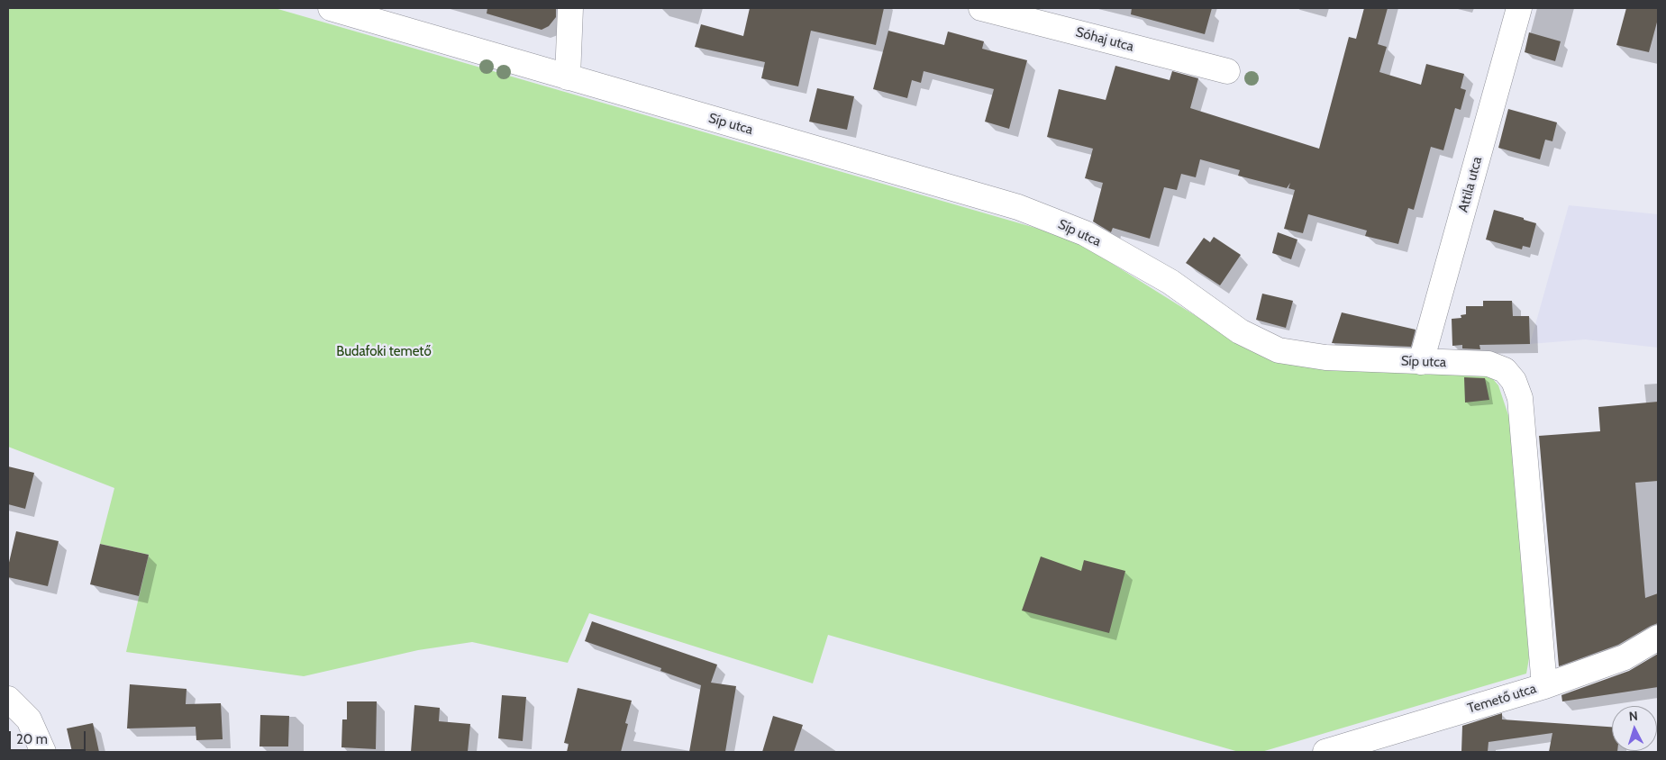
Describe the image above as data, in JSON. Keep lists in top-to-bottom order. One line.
{"streets":{"street":["Sóhaj utca","Síp utca","Attila utca","Temető utca"]},"crossings":[["Síp utca","Attila utca"],["Síp utca","Temető utca"]],"parks":["Budafoki temető"],"scale_bar":"20 m","north":"top"}
